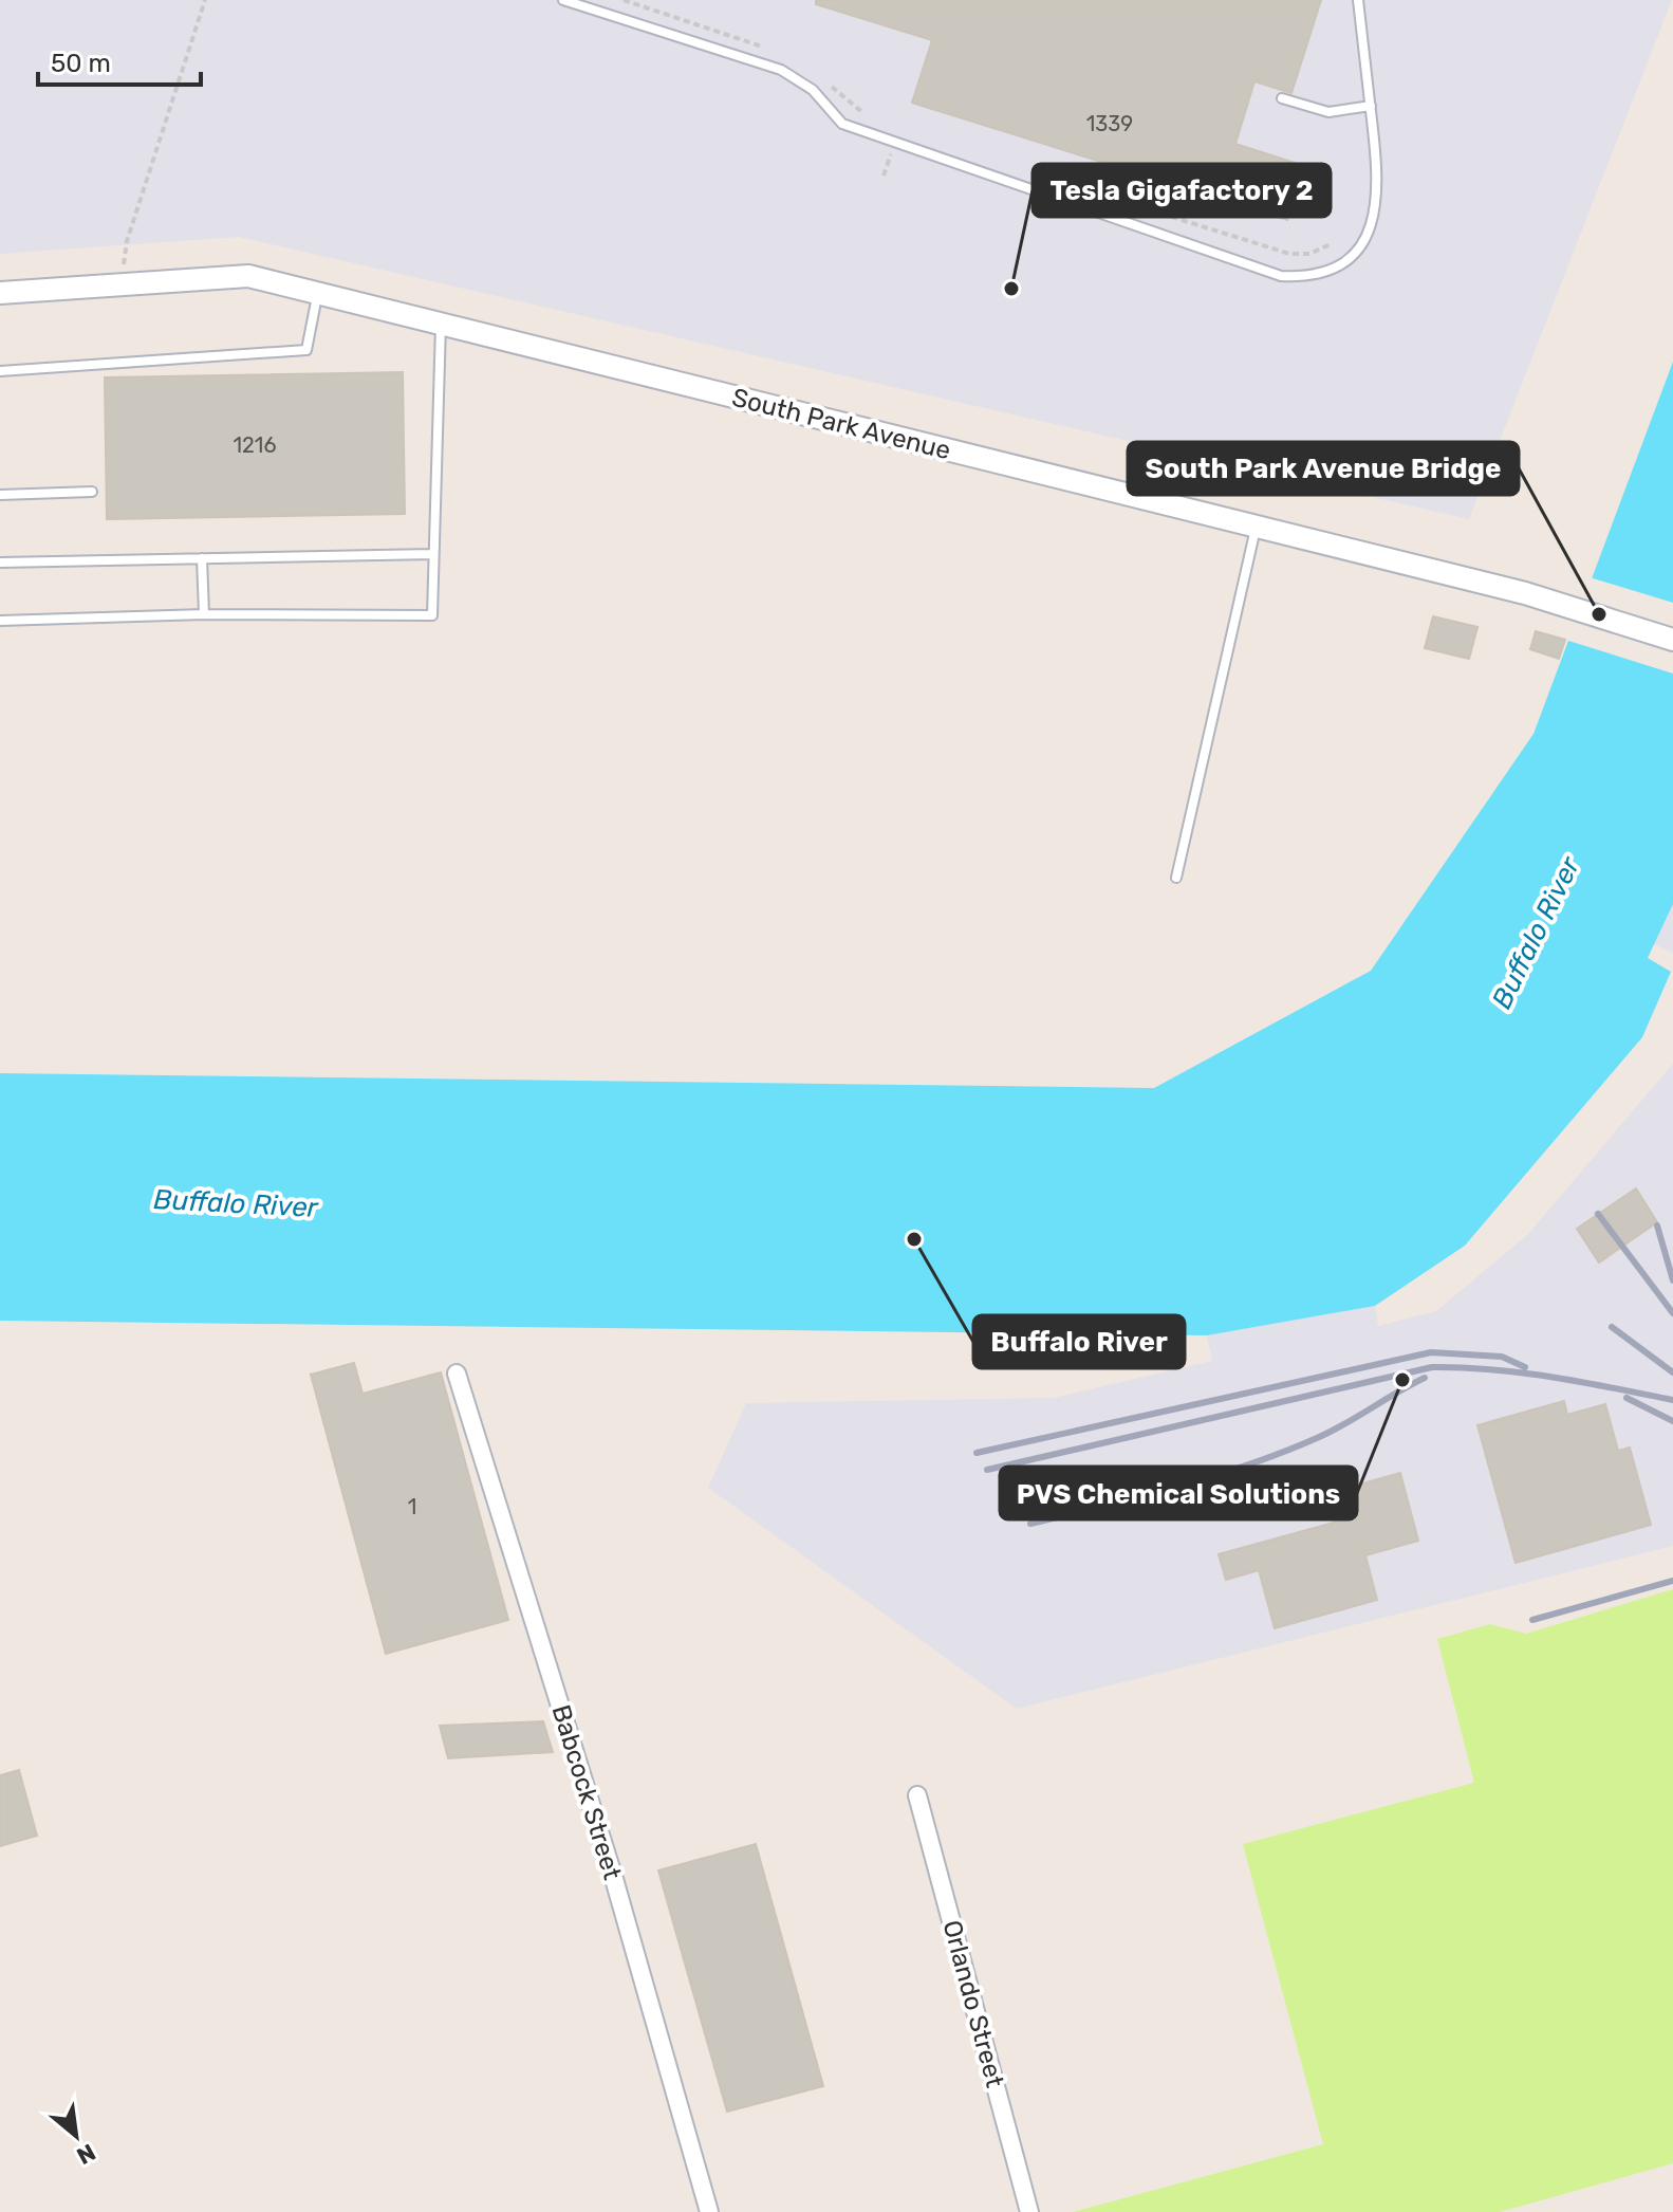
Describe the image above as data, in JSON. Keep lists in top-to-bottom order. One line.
{"streets":{"street":["South Park Avenue","Babcock Street","Orlando Street"]},"water":["Buffalo River"],"places":["Tesla Gigafactory 2","South Park Avenue Bridge","Buffalo River","PVS Chemical Solutions"],"house_numbers":["1339","1216","1"],"scale_bar":"50 m","north":"bottom right"}
